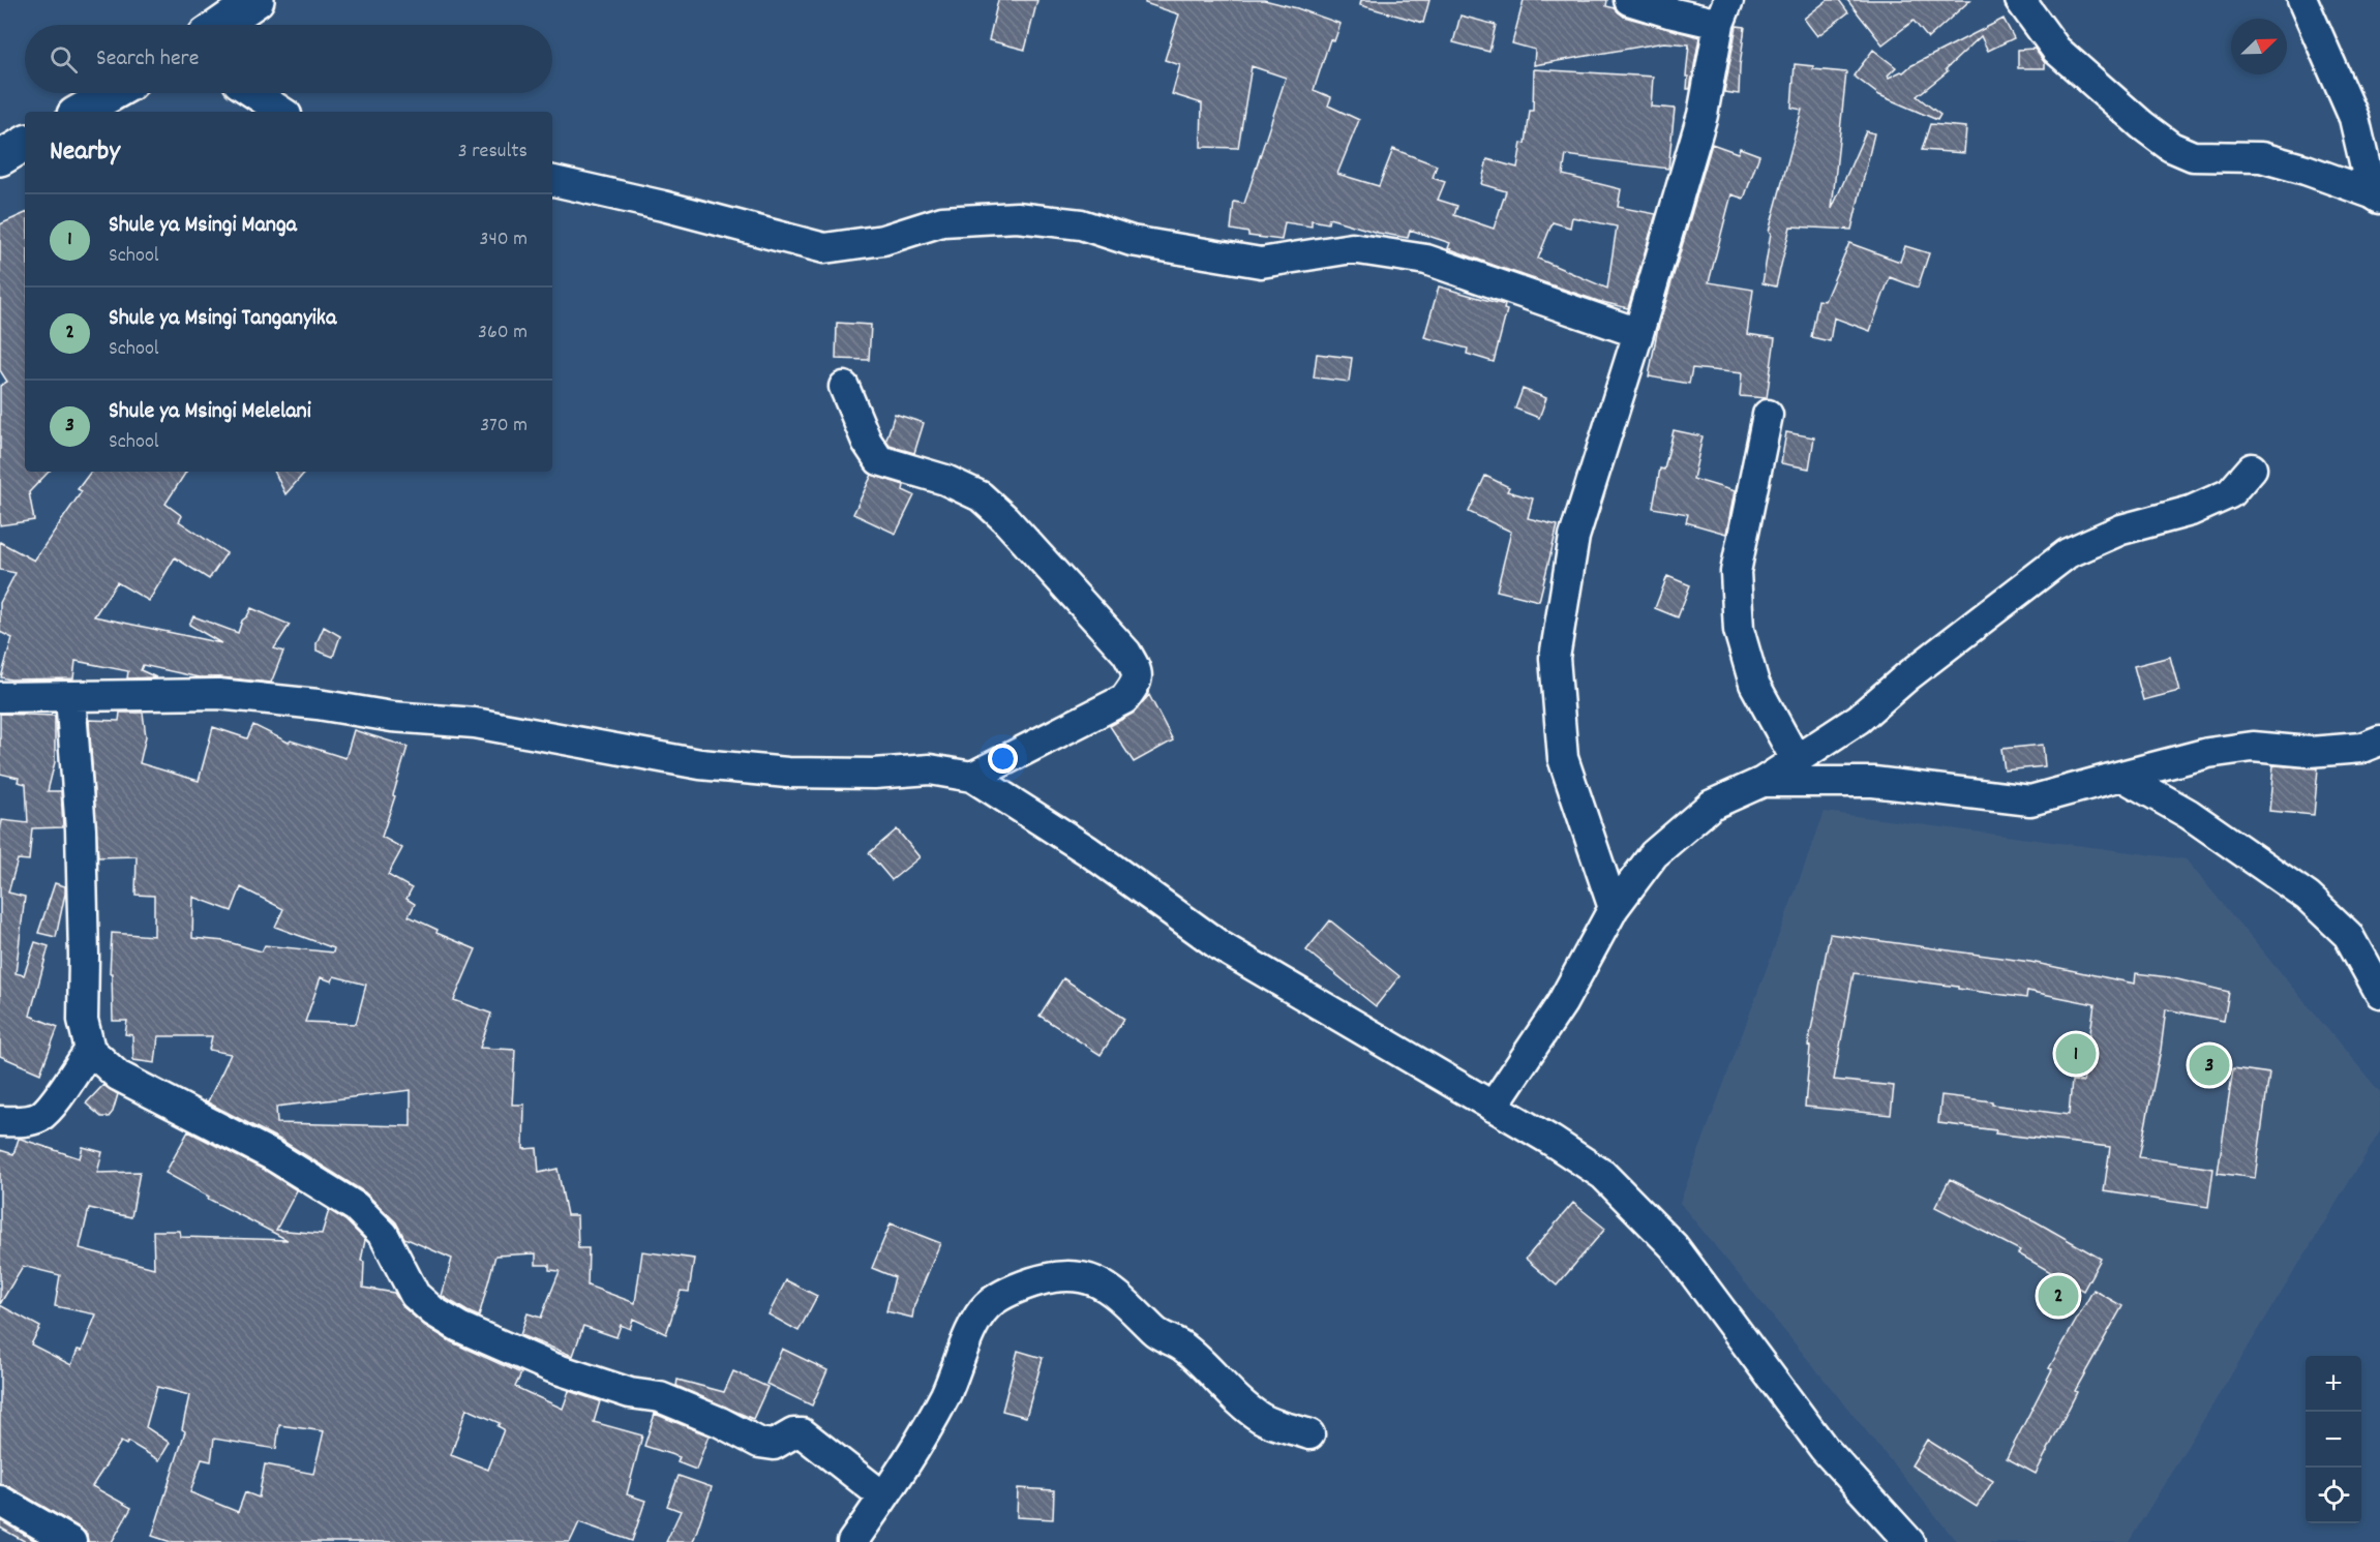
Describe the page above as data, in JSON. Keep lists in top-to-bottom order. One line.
{"north":"top right","page":{"search":"Search here","heading":["Nearby","3 results"],"list":[{"mark":"1","name":"Shule ya Msingi Manga","note":"School","value":"340 m"},{"mark":"2","name":"Shule ya Msingi Tanganyika","note":"School","value":"360 m"},{"mark":"3","name":"Shule ya Msingi Melelani","note":"School","value":"370 m"}],"pins":["1","3","2"],"map_buttons":["+","−"]}}
